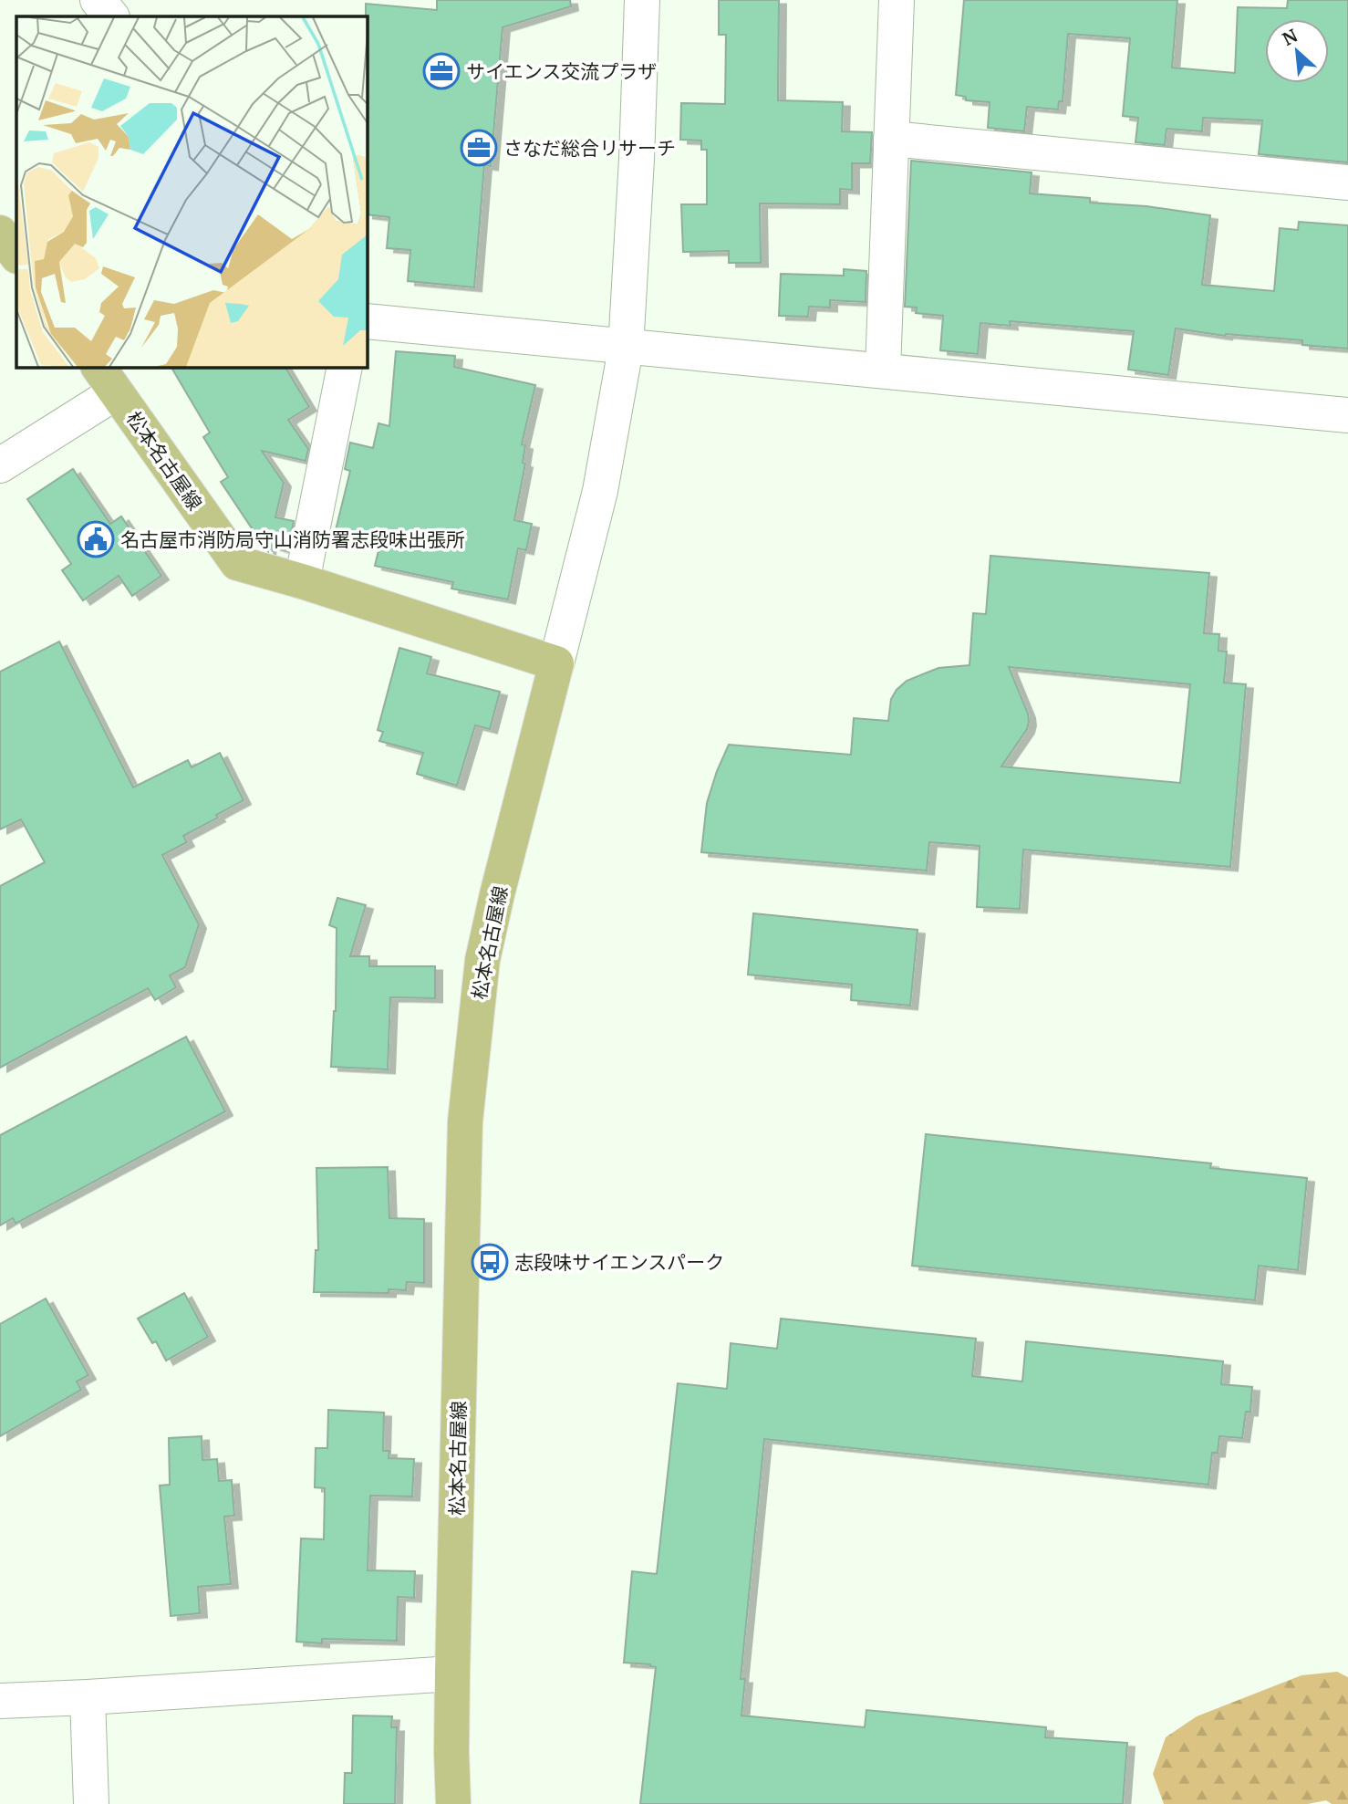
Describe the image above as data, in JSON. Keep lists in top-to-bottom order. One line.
{"streets":{"main road":["松本名古屋線"]},"places":{"office":["サイエンス交流プラザ","さなだ総合リサーチ"],"public building":["名古屋市消防局守山消防署志段味出張所"],"bus stop":["志段味サイエンスパーク"]},"north":"top left"}
